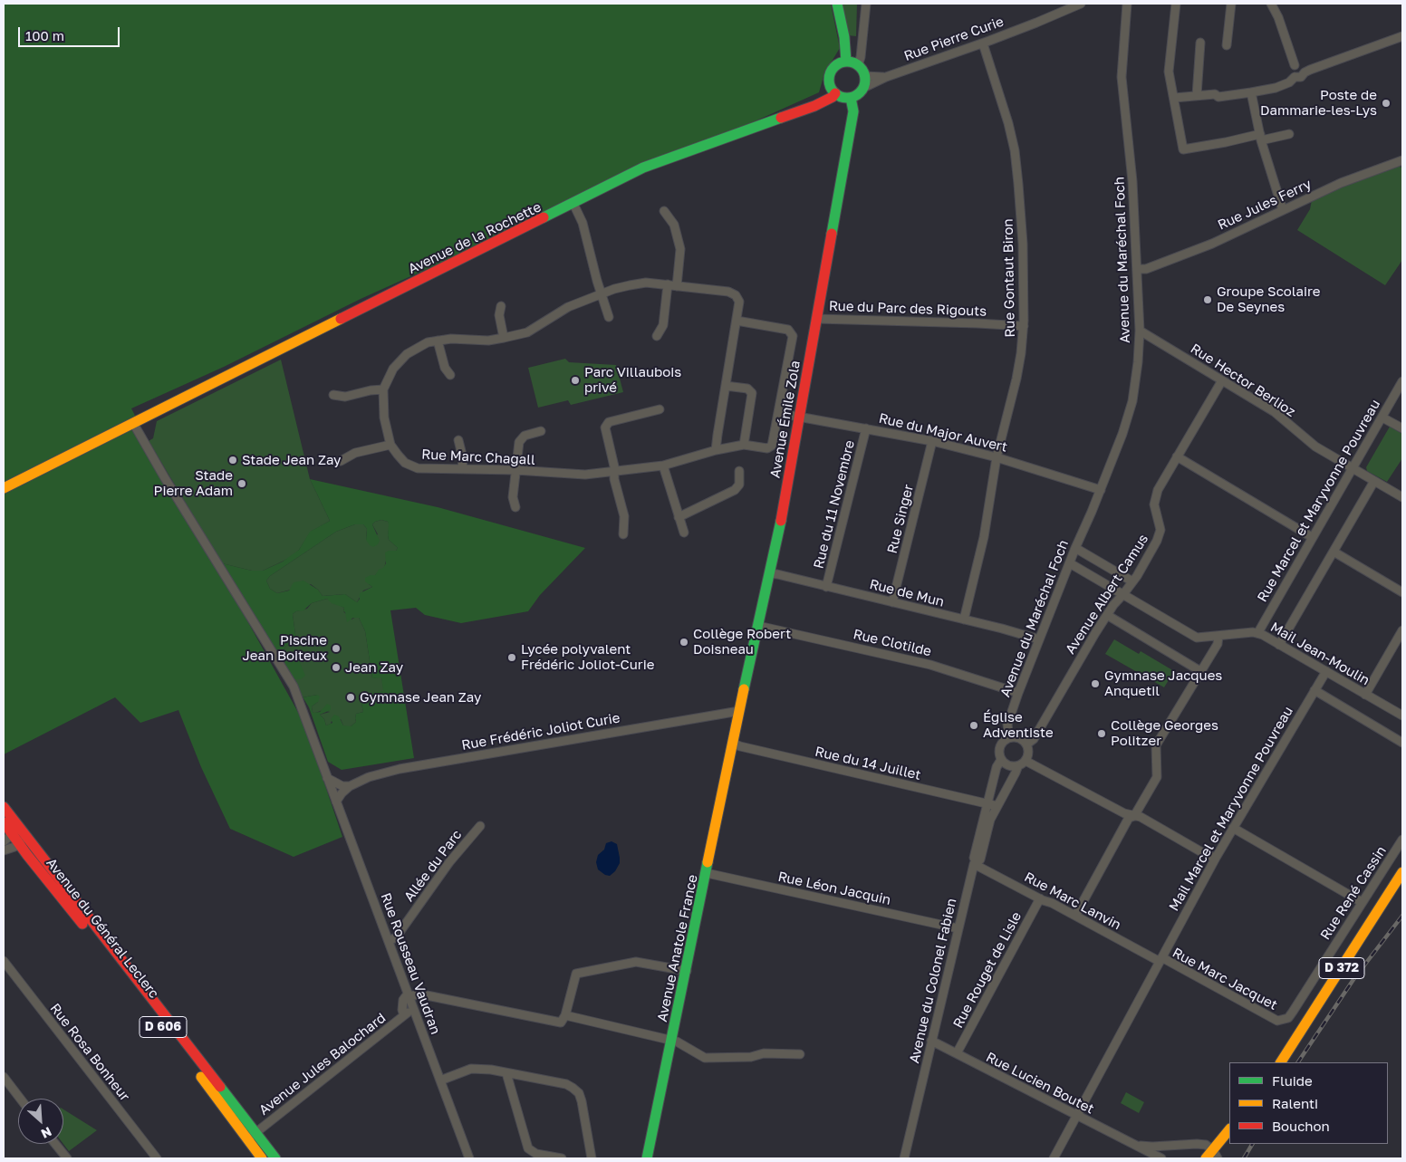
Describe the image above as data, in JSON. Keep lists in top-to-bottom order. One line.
{"streets":{"main road":["Avenue de la Rochette","Avenue Émile Zola","Avenue du Général Leclerc","Avenue Anatole France","D 372","D 606"],"street":["Rue Pierre Curie","Rue Jules Ferry","Avenue du Maréchal Foch","Rue Gontaut Biron","Rue du Parc des Rigouts","Rue Hector Berlioz","Rue du Major Auvert","Rue Marc Chagall","Rue Marcel et Maryvonne Pouvreau","Rue du 11 Novembre","Rue Singer","Rue de Mun","Avenue Albert Camus","Rue Clotilde","Mail Jean-Moulin","Rue Frédéric Joliot Curie","Rue du 14 Juillet","Mail Marcel et Maryvonne Pouvreau","Allée du Parc","Rue Léon Jacquin","Rue René Cassin","Rue Marc Lanvin","Rue Rousseau Vaudran","Rue Rouget de Lisle","Rue Marc Jacquet","Avenue du Colonel Fabien","Rue Rosa Bonheur","Avenue Jules Balochard","Rue Lucien Boutet"]},"crossings":[["Rue Pierre Curie","Avenue de la Rochette"],["Rue Pierre Curie","Rue Gontaut Biron"],["Rue Pierre Curie","Avenue Émile Zola"],["Rue Jules Ferry","Avenue du Maréchal Foch"],["Avenue de la Rochette","Avenue Émile Zola"],["Avenue de la Rochette","Rue Rousseau Vaudran"],["Avenue du Maréchal Foch","Rue Hector Berlioz"],["Avenue du Maréchal Foch","Rue du Major Auvert"],["Avenue du Maréchal Foch","Rue de Mun"],["Avenue du Maréchal Foch","Avenue Albert Camus"],["Avenue du Maréchal Foch","Rue Clotilde"],["Avenue du Maréchal Foch","Mail Jean-Moulin"],["Rue Gontaut Biron","Rue du Parc des Rigouts"],["Rue Gontaut Biron","Rue du Major Auvert"],["Rue Gontaut Biron","Rue de Mun"],["Rue du Parc des Rigouts","Avenue Émile Zola"],["Rue Hector Berlioz","Rue Marcel et Maryvonne Pouvreau"],["Rue Hector Berlioz","Avenue Albert Camus"],["Avenue Émile Zola","Rue du Major Auvert"],["Avenue Émile Zola","Rue de Mun"],["Avenue Émile Zola","Rue Clotilde"],["Avenue Émile Zola","Rue Frédéric Joliot Curie"],["Avenue Émile Zola","Rue du 14 Juillet"],["Avenue Émile Zola","Avenue Anatole France"],["Rue du Major Auvert","Rue Marc Chagall"],["Rue du Major Auvert","Rue du 11 Novembre"],["Rue du Major Auvert","Rue Singer"],["Rue Marcel et Maryvonne Pouvreau","Mail Jean-Moulin"],["Rue du 11 Novembre","Rue de Mun"],["Rue Singer","Rue de Mun"],["Avenue Albert Camus","Mail Jean-Moulin"],["Mail Jean-Moulin","Mail Marcel et Maryvonne Pouvreau"],["Rue Frédéric Joliot Curie","Rue Rousseau Vaudran"],["Rue du 14 Juillet","Avenue Anatole France"],["Rue du 14 Juillet","Avenue du Colonel Fabien"],["Mail Marcel et Maryvonne Pouvreau","Rue Marc Lanvin"],["Mail Marcel et Maryvonne Pouvreau","Rue Marc Jacquet"],["Mail Marcel et Maryvonne Pouvreau","Rue Lucien Boutet"],["Allée du Parc","Rue Rousseau Vaudran"],["Rue Léon Jacquin","Avenue Anatole France"],["Rue Léon Jacquin","Avenue du Colonel Fabien"],["Rue René Cassin","Rue Marc Jacquet"],["Rue Marc Lanvin","Rue Rouget de Lisle"],["Rue Marc Lanvin","Rue Marc Jacquet"],["Rue Marc Lanvin","Avenue du Colonel Fabien"],["Avenue du Général Leclerc","Avenue Jules Balochard"],["Rue Rousseau Vaudran","Avenue Jules Balochard"],["Rue Rouget de Lisle","Rue Lucien Boutet"],["Avenue du Colonel Fabien","Rue Lucien Boutet"]],"places":["Poste de Dammarie-les-Lys","Groupe Scolaire De Seynes","Parc Villaubois privé","Stade Jean Zay","Stade Pierre Adam","Collège Robert Doisneau","Piscine Jean Boiteux","Lycée polyvalent Frédéric Joliot-Curie","Jean Zay","Gymnase Jacques Anquetil","Gymnase Jean Zay","Église Adventiste","Collège Georges Politzer"],"legend":["Fluide","Ralenti","Bouchon"],"scale_bar":"100 m","north":"bottom right"}
